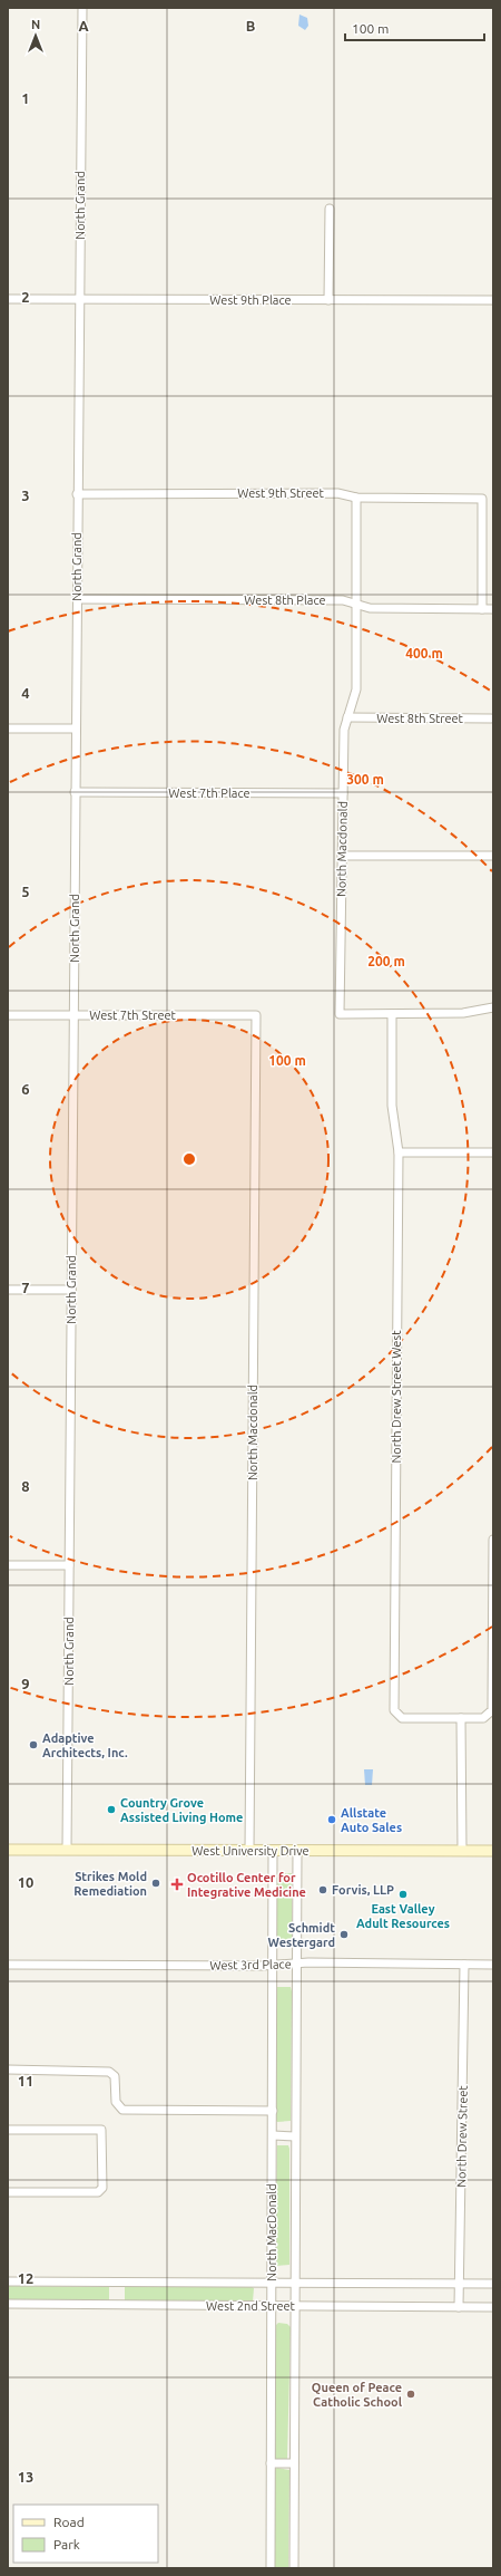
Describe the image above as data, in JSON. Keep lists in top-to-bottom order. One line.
{"streets":{"main road":["West University Drive"],"street":["North Grand","West 9th Place","West 9th Street","West 8th Place","West 8th Street","West 7th Place","North Macdonald","West 7th Street","North Drew Street West","West 3rd Place","North Drew Street","North MacDonald","West 2nd Street"]},"crossings":[["North Grand","West 9th Place"],["North Grand","West 9th Street"],["North Grand","West 8th Place"],["North Grand","West 7th Place"],["North Grand","West 7th Street"],["North Grand","West University Drive"],["West 9th Street","West 8th Place"],["West 9th Street","North Macdonald"],["West 8th Place","North Macdonald"],["West 8th Street","North Macdonald"],["West 7th Place","North Macdonald"],["North Macdonald","West 7th Street"],["North Macdonald","North Drew Street West"],["North Macdonald","West University Drive"],["West University Drive","North MacDonald"],["West 3rd Place","North Drew Street"],["West 3rd Place","North MacDonald"],["North Drew Street","West 2nd Street"],["North MacDonald","West 2nd Street"]],"places":{"other":["Adaptive Architects, Inc.","Country Grove Assisted Living Home","Allstate Auto Sales","Strikes Mold Remediation","Forvis, LLP","East Valley Adult Resources","Schmidt Westergard","Queen of Peace Catholic School"],"health":["Ocotillo Center for Integrative Medicine"]},"legend":["Road","Park"],"scale_bar":"100 m","north":"top","grid":{"columns":["A","B"],"rows":["1","2","3","4","5","6","7","8","9","10","11","12","13"]},"rings":["400 m","300 m","200 m","100 m"]}
